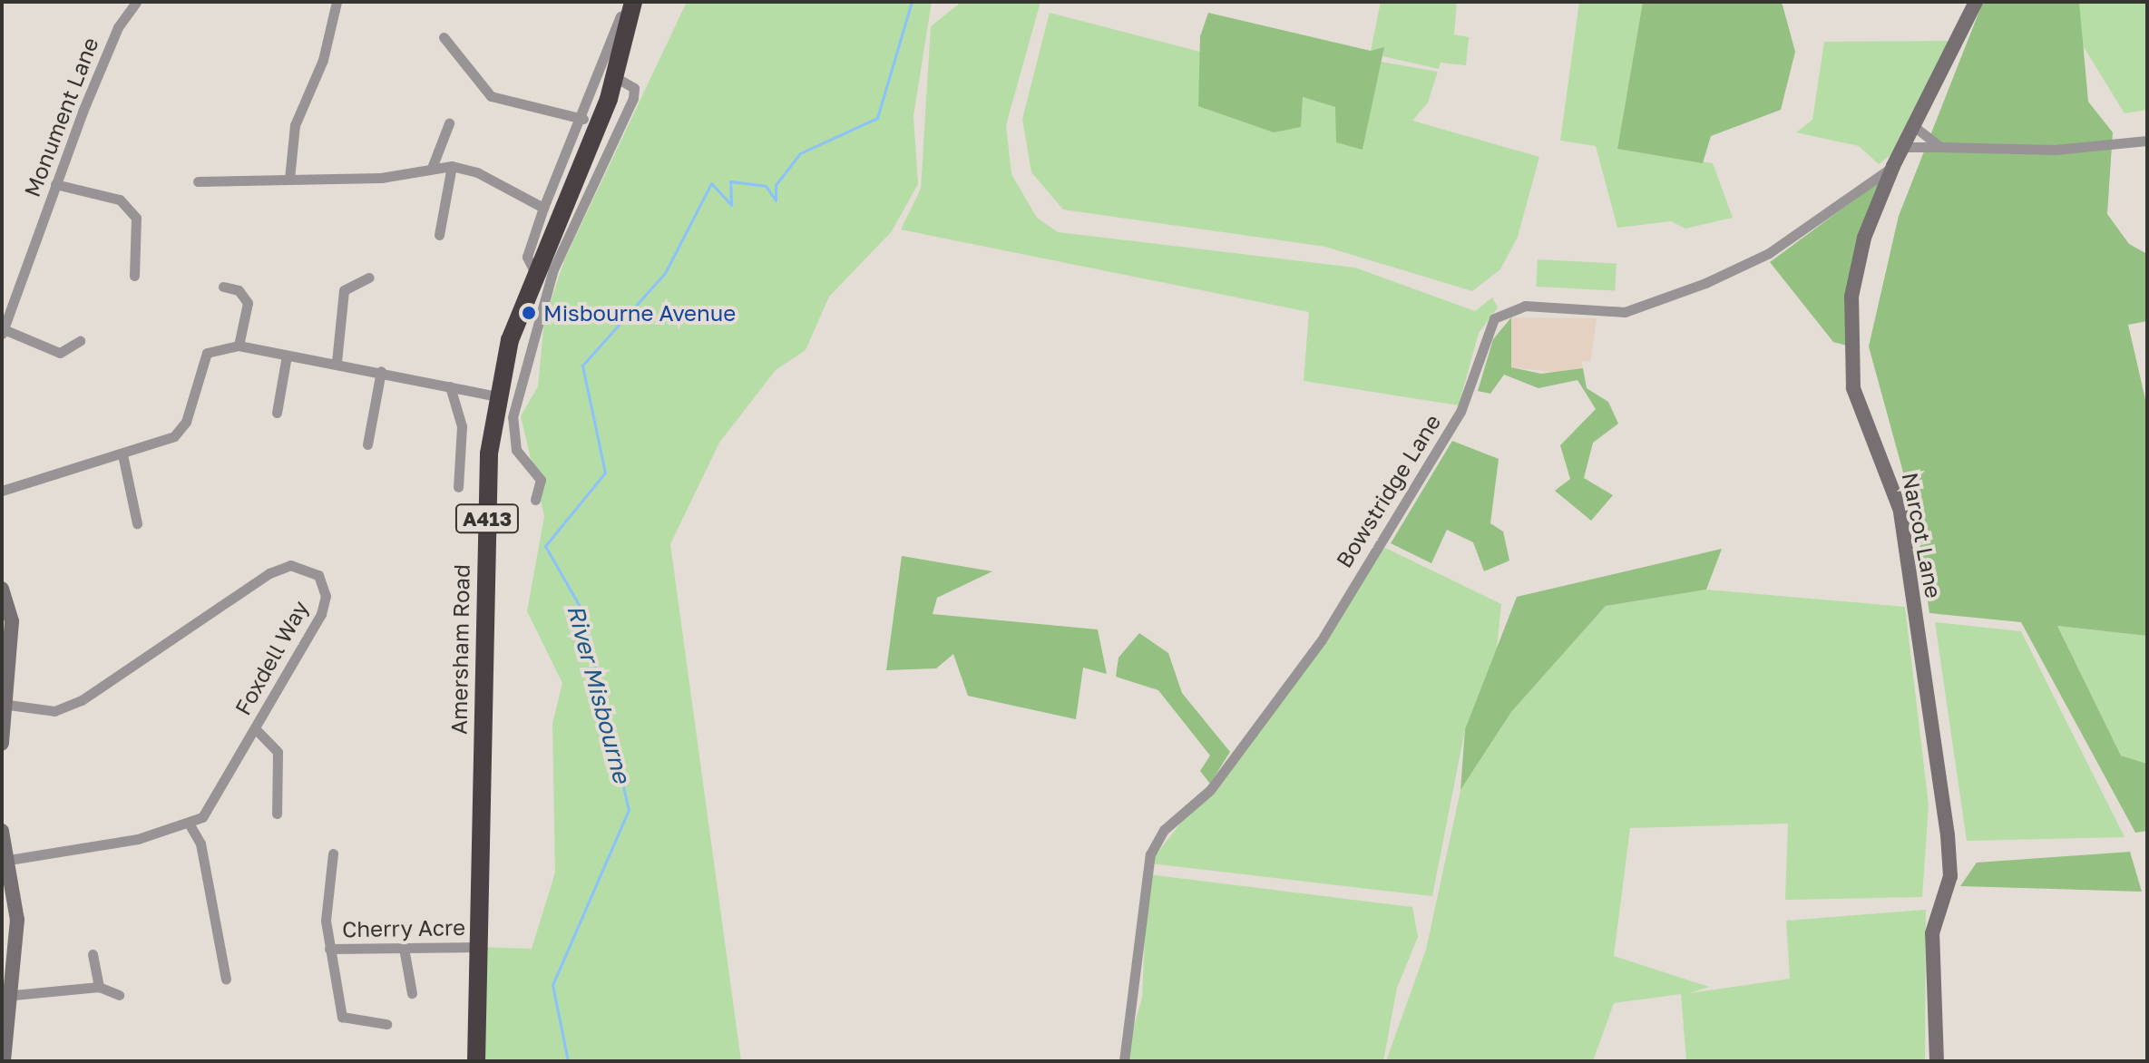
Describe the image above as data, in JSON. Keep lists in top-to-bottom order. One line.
{"streets":{"highway":["A413","Amersham Road"],"street":["Monument Lane","Bowstridge Lane","Narcot Lane","Foxdell Way","Cherry Acre"]},"crossings":[["Bowstridge Lane","Narcot Lane"],["Amersham Road","Cherry Acre"]],"water":["River Misbourne"],"places":["Misbourne Avenue"]}
